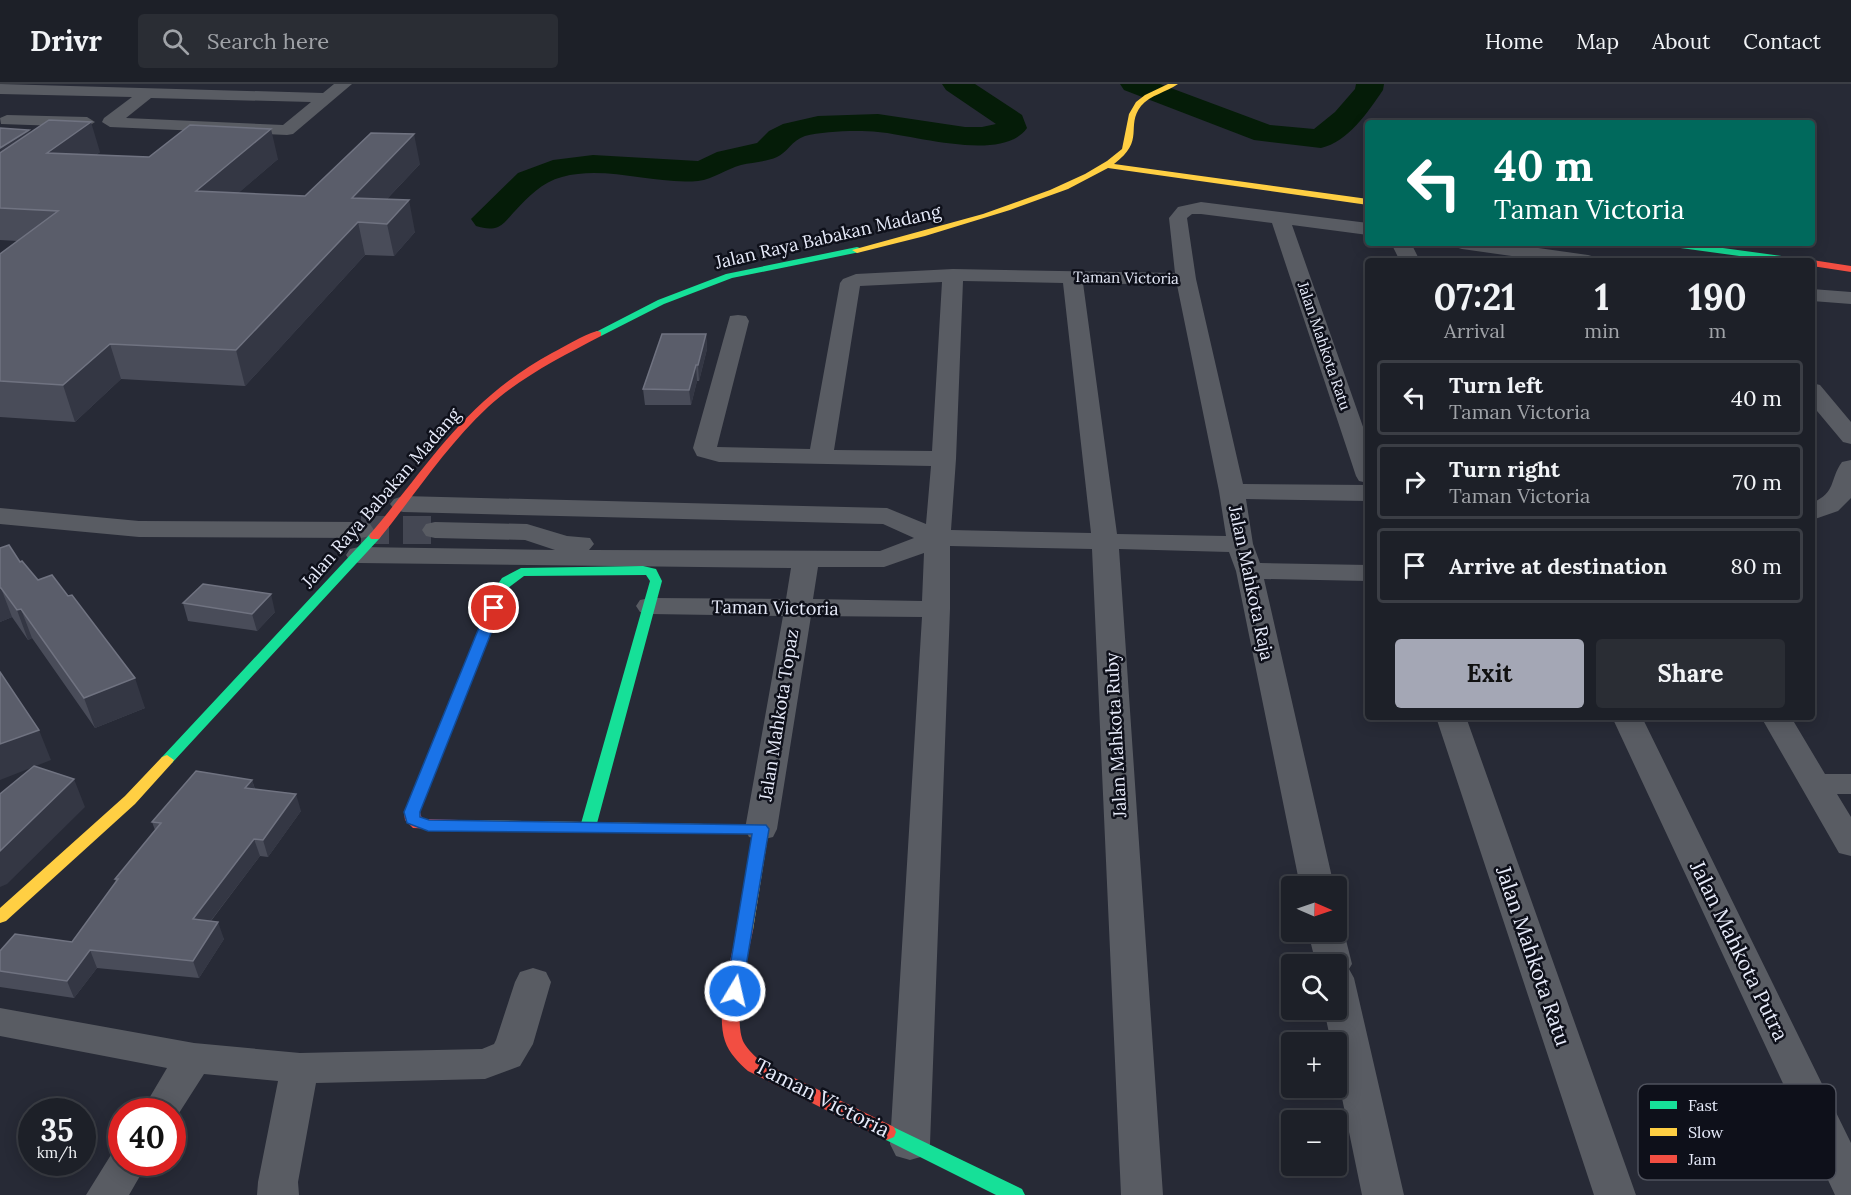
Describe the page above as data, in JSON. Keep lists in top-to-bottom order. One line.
{"streets":{"main road":["Jalan Raya Babakan Madang","Taman Victoria"],"street":["Jalan Mahkota Ratu","Jalan Mahkota Raja","Jalan Mahkota Topaz","Jalan Mahkota Ruby","Jalan Mahkota Putra"]},"crossings":[["Taman Victoria","Jalan Mahkota Ratu"],["Taman Victoria","Jalan Mahkota Raja"],["Taman Victoria","Jalan Mahkota Topaz"],["Taman Victoria","Jalan Mahkota Ruby"]],"legend":["Fast","Slow","Jam"],"north":"right","page":{"header":"Drivr","search":"Search here","nav":["Home","Map","About","Contact"],"turn":["40 m","Taman Victoria"],"eta":["07:21","Arrival","1","min","190","m"],"list":[{"name":"Turn left","note":"Taman Victoria","value":"40 m"},{"name":"Turn right","note":"Taman Victoria","value":"70 m"},{"name":"Arrive at destination","value":"80 m"}],"buttons":["Exit","Share"],"map_buttons":["+","−"],"speed":"35 km/h","limit":"40"}}
